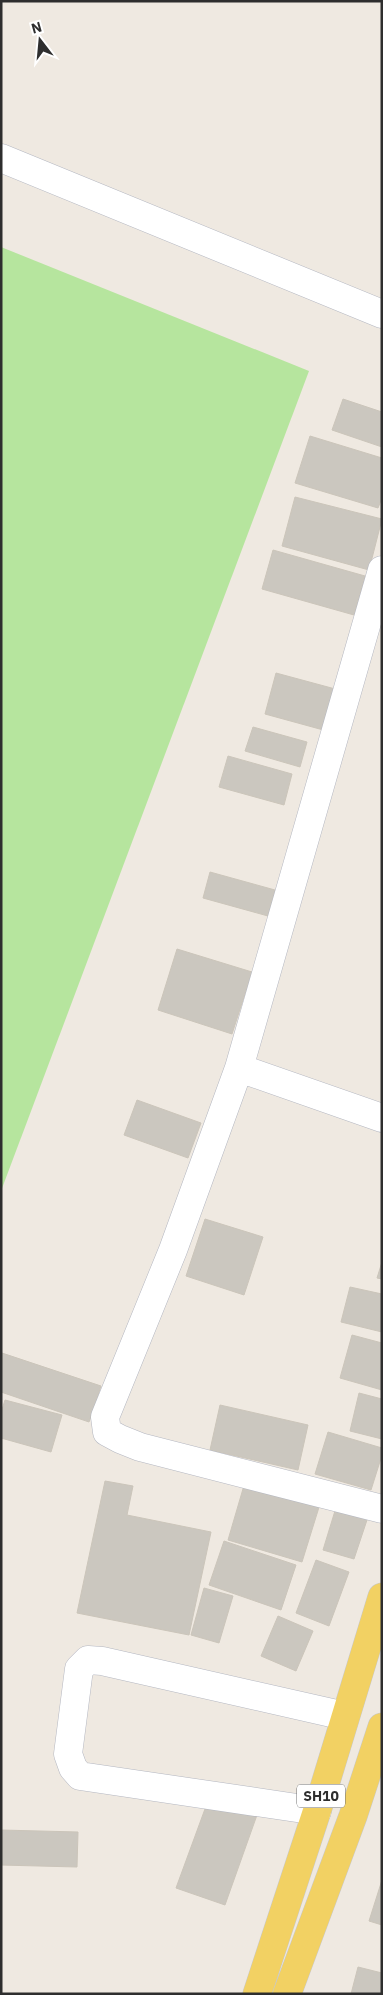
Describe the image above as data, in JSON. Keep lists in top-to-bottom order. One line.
{"streets":{"main road":["SH10"]},"north":"top"}
